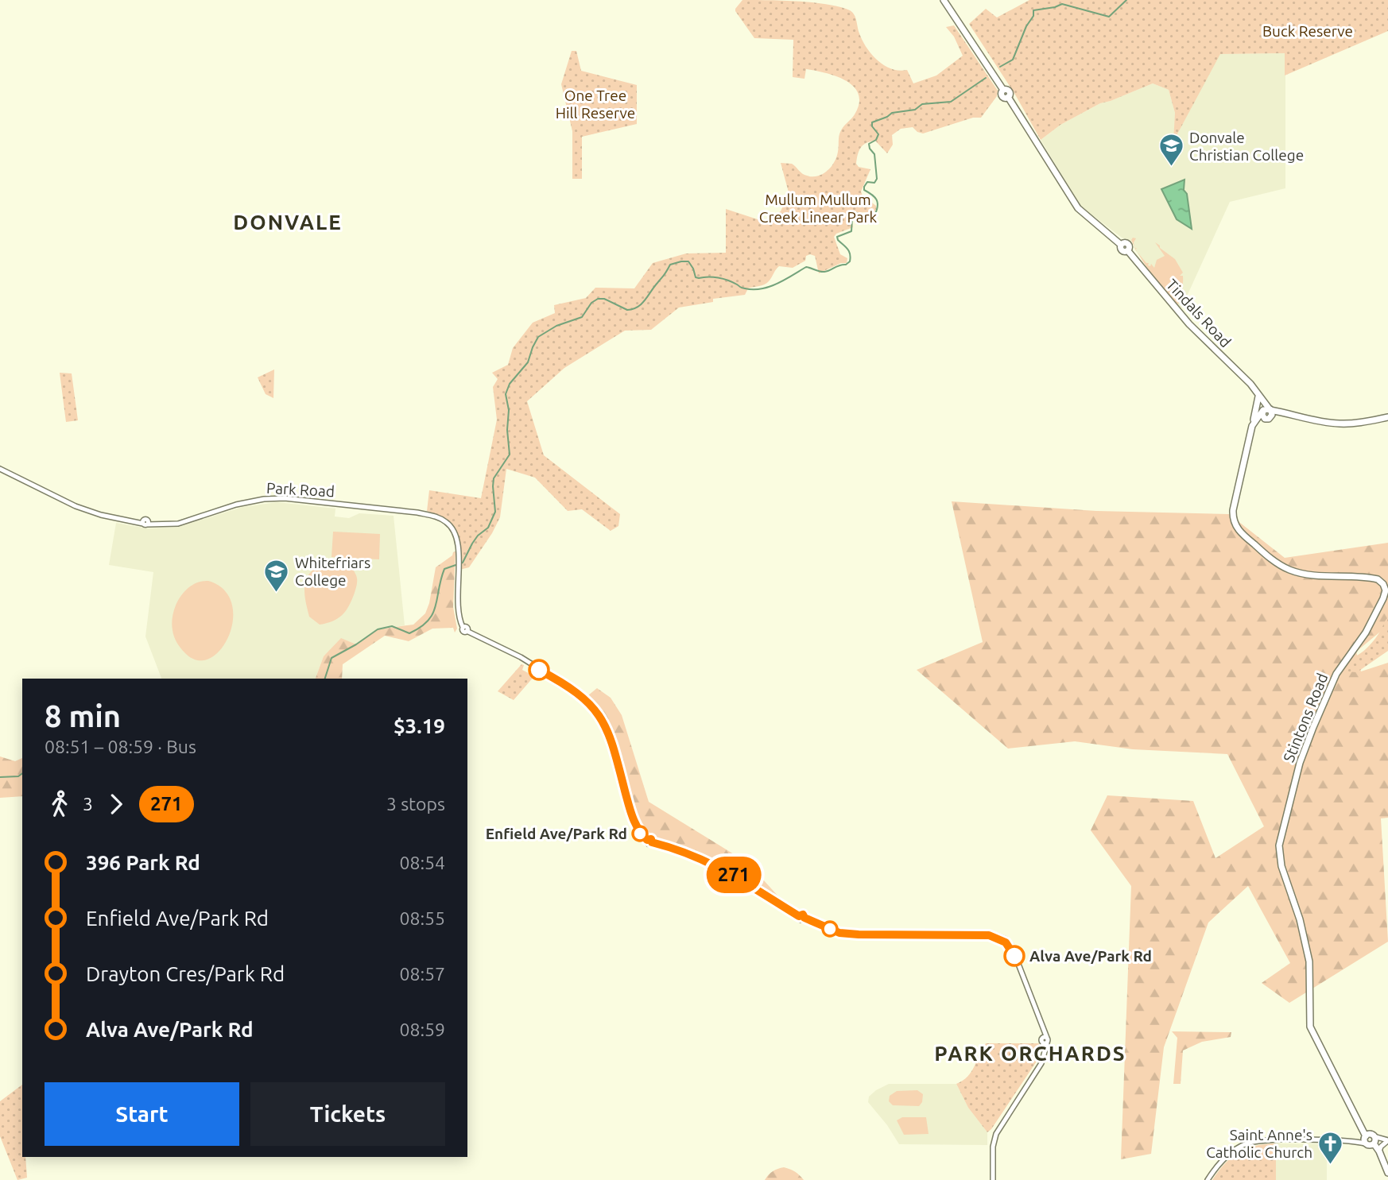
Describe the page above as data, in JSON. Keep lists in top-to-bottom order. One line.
{"streets":{"main road":["Tindals Road","Stintons Road"],"street":["Park Road"]},"crossings":[["Tindals Road","Stintons Road"]],"districts":["DONVALE","PARK ORCHARDS"],"parks":["Buck Reserve","One Tree Hill Reserve","Mullum Mullum Creek Linear Park"],"places":{"school or university":["Donvale Christian College","Whitefriars College"],"other":["Enfield Ave/Park Rd","Alva Ave/Park Rd"],"church":["Saint Anne's Catholic Church"]},"lines":["bus line 271"],"page":{"on_map":"271","heading":["8 min","08:51 – 08:59 · Bus","$3.19"],"legs":["3","271","3 stops"],"list":[{"name":"396 Park Rd","value":"08:54"},{"name":"Enfield Ave/Park Rd","value":"08:55"},{"name":"Drayton Cres/Park Rd","value":"08:57"},{"name":"Alva Ave/Park Rd","value":"08:59"}],"buttons":["Start","Tickets"]}}
